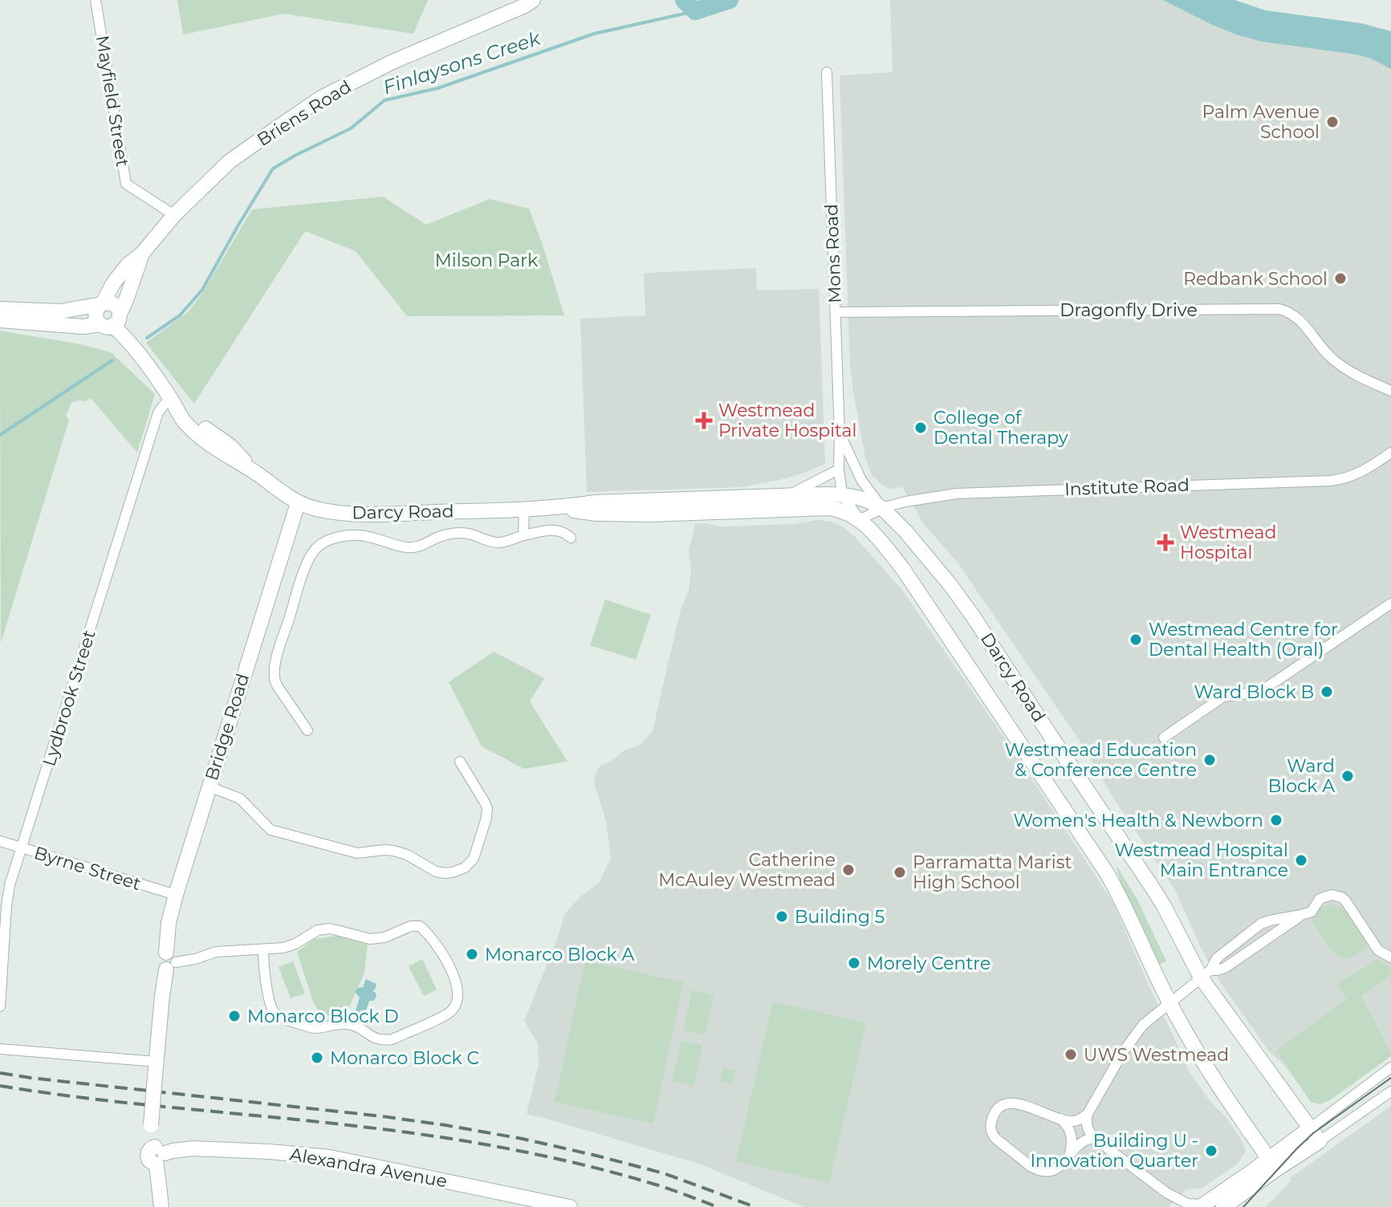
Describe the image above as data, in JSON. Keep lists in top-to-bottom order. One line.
{"streets":{"street":["Mayfield Street","Briens Road","Mons Road","Dragonfly Drive","Institute Road","Darcy Road","Lydbrook Street","Bridge Road","Byrne Street","Alexandra Avenue"]},"crossings":[["Mayfield Street","Briens Road"],["Briens Road","Darcy Road"],["Mons Road","Dragonfly Drive"],["Mons Road","Institute Road"],["Mons Road","Darcy Road"],["Institute Road","Darcy Road"],["Darcy Road","Lydbrook Street"],["Darcy Road","Bridge Road"],["Lydbrook Street","Byrne Street"],["Bridge Road","Byrne Street"],["Bridge Road","Alexandra Avenue"]],"water":["Finlaysons Creek"],"parks":["Milson Park"],"places":{"other":["Palm Avenue School","Redbank School","College of Dental Therapy","Westmead Centre for Dental Health (Oral)","Ward Block B","Westmead Education & Conference Centre","Ward Block A","Women's Health & Newborn","Westmead Hospital Main Entrance","Catherine McAuley Westmead","Parramatta Marist High School","Building 5","Monarco Block A","Morely Centre","Monarco Block D","UWS Westmead","Monarco Block C","Building U - Innovation Quarter"],"health":["Westmead Private Hospital","Westmead Hospital"]}}
